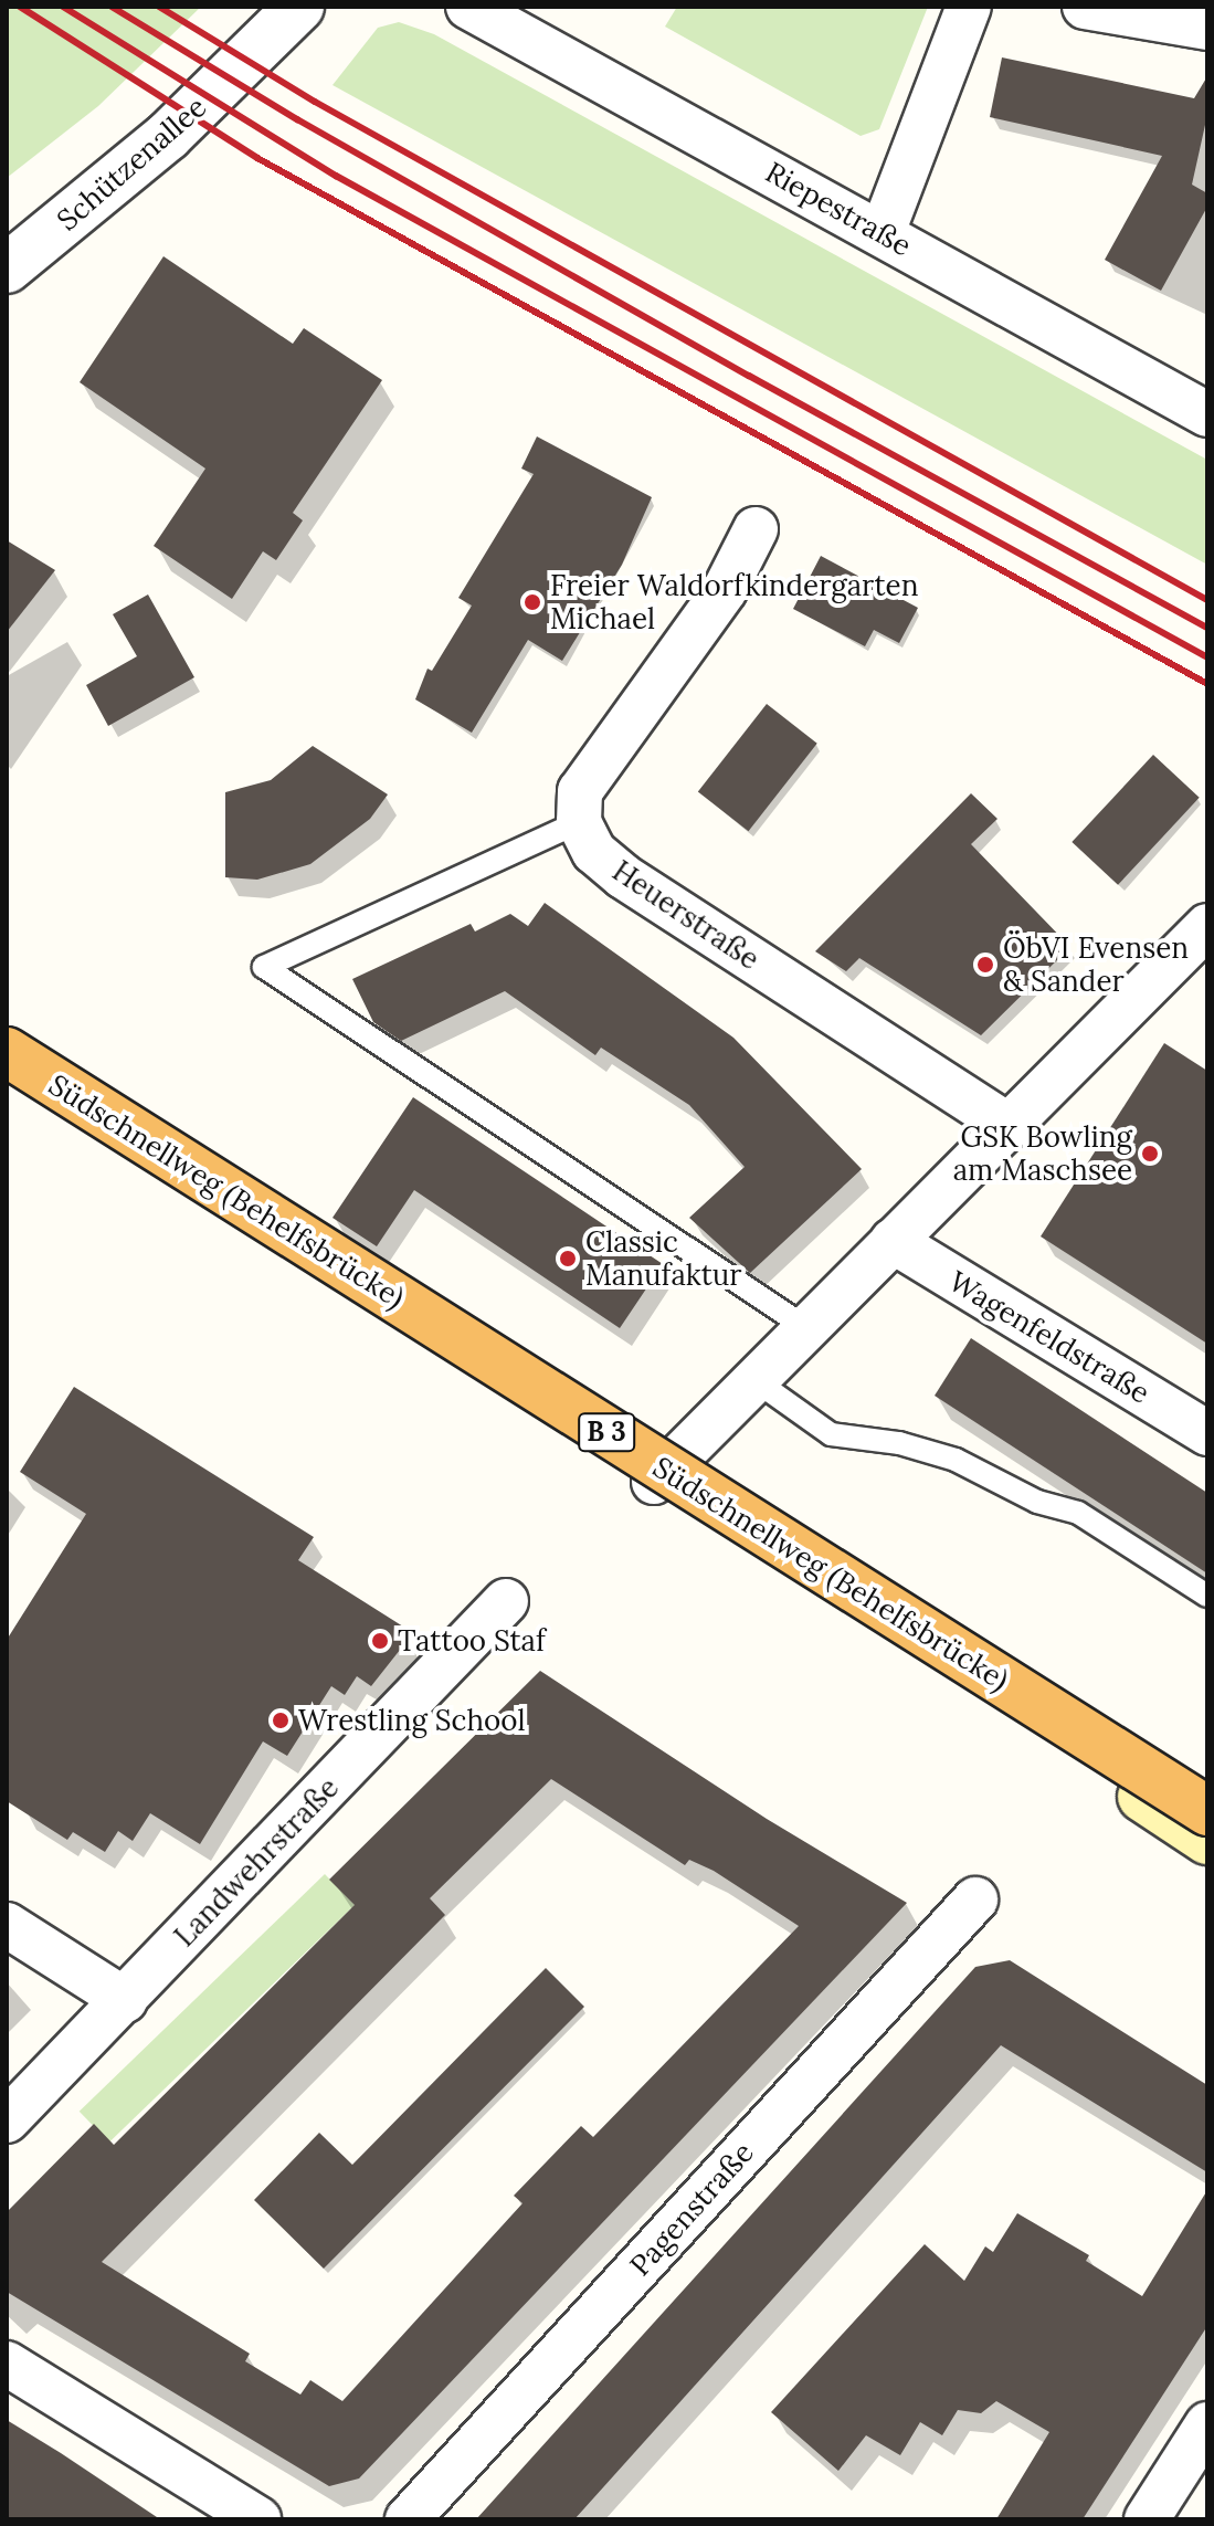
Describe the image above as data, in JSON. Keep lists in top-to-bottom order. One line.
{"streets":{"highway":["Südschnellweg (Behelfsbrücke)","B 3"],"street":["Schützenallee","Riepestraße","Heuerstraße","Wagenfeldstraße","Landwehrstraße","Pagenstraße"]},"places":["Freier Waldorfkindergarten Michael","ÖbVI Evensen & Sander","GSK Bowling am Maschsee","Classic Manufaktur","Tattoo Staf","Wrestling School"]}
